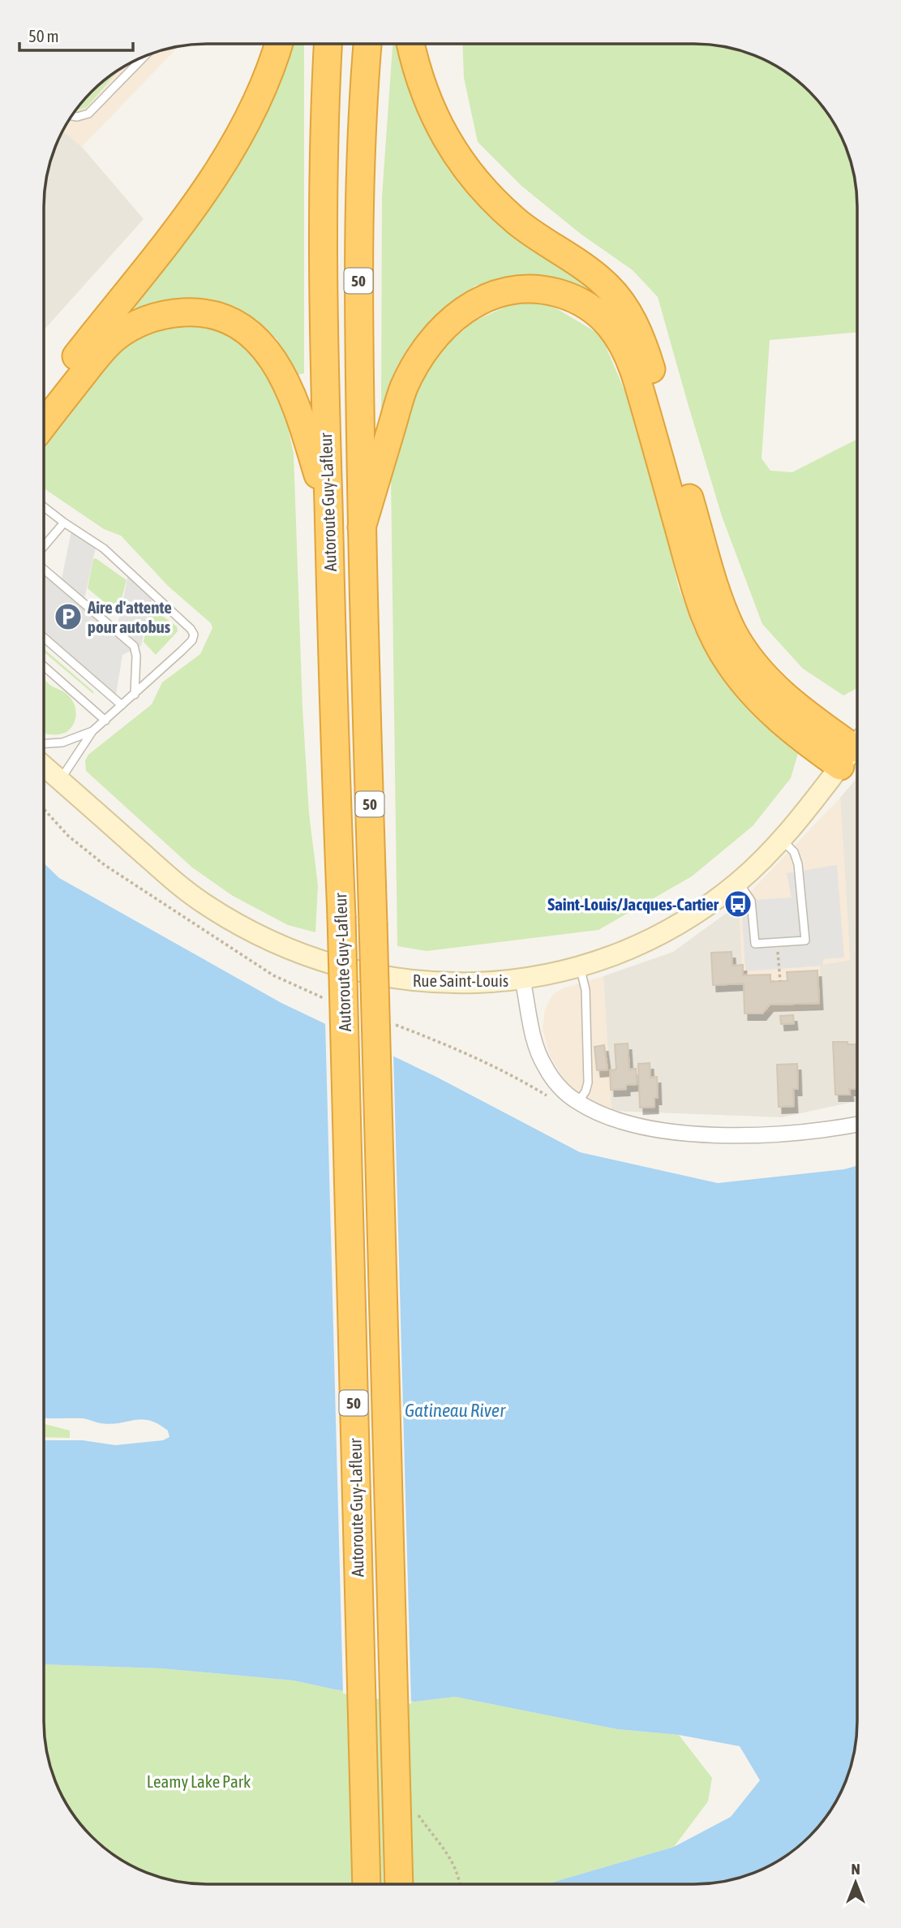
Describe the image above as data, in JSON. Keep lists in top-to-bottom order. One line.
{"streets":{"highway":["50","Autoroute Guy-Lafleur"],"main road":["Rue Saint-Louis"]},"water":["Gatineau River"],"parks":["Leamy Lake Park"],"places":{"parking":["Aire d'attente pour autobus"],"bus stop":["Saint-Louis/Jacques-Cartier"]},"scale_bar":"50 m","north":"top"}
